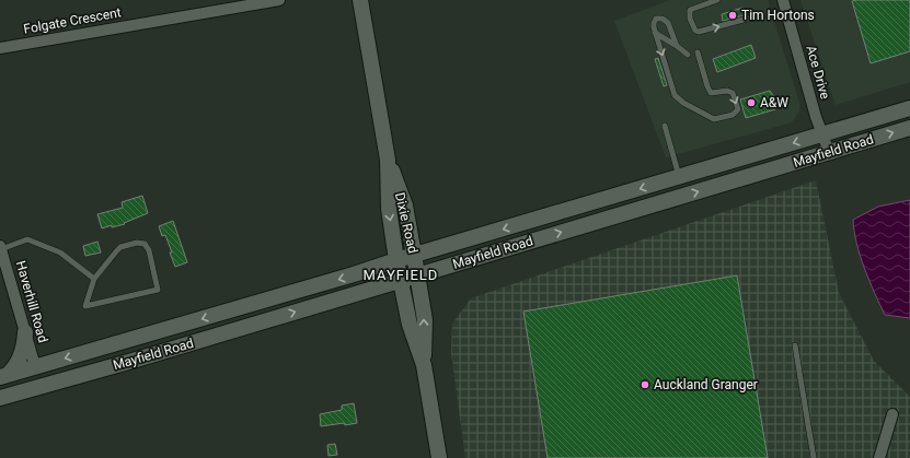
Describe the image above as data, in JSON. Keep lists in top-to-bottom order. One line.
{"streets":{"main road":["Mayfield Road","Dixie Road"],"street":["Folgate Crescent","Ace Drive","Haverhill Road"]},"crossings":[["Ace Drive","Mayfield Road"],["Mayfield Road","Dixie Road"],["Mayfield Road","Haverhill Road"]],"districts":["MAYFIELD"],"places":["Tim Hortons","A&W","Auckland Granger"]}
